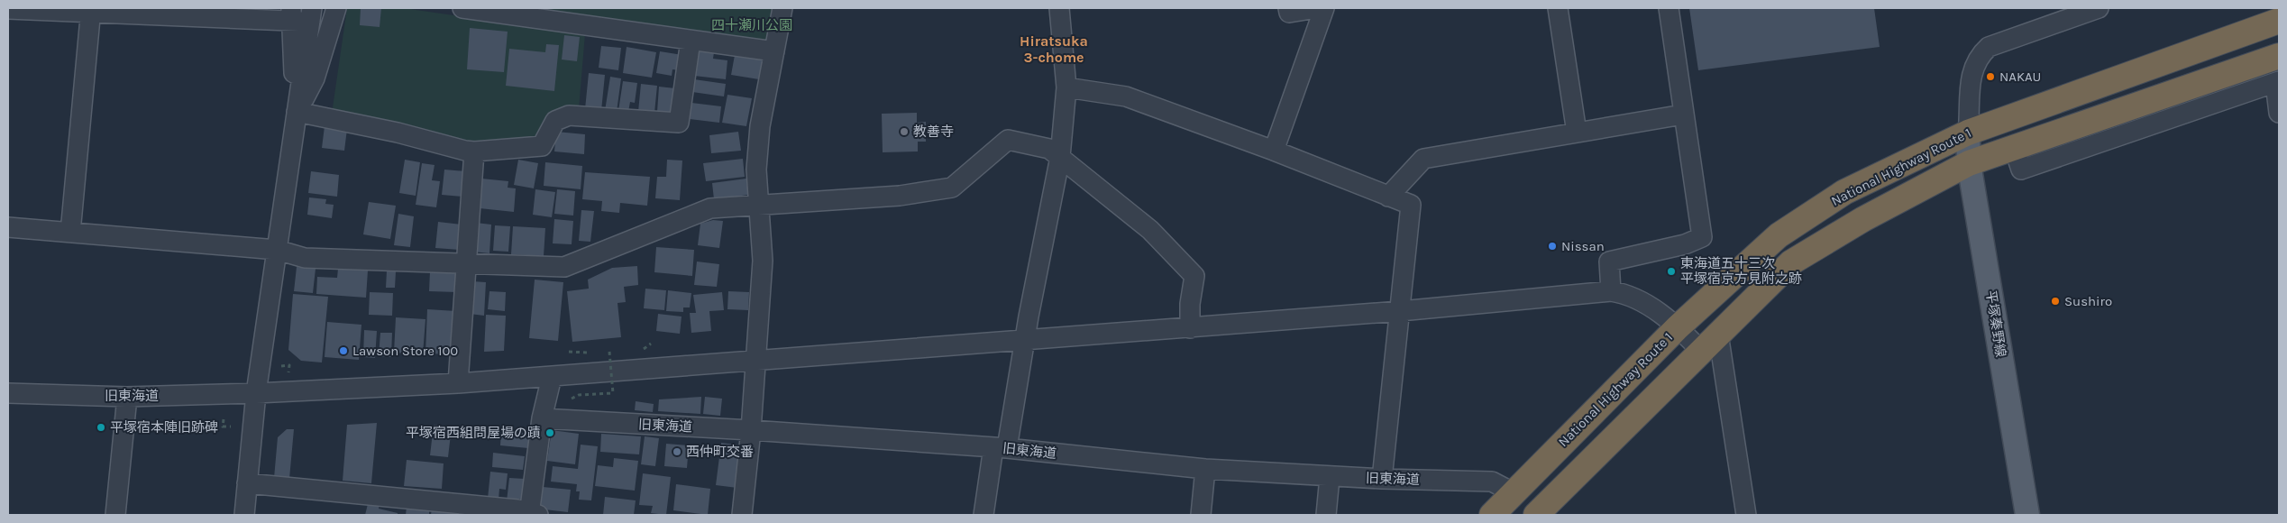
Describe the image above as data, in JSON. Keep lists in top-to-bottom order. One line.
{"streets":{"highway":["National Highway Route 1"],"main road":["平塚秦野線"],"street":["旧東海道"]},"crossings":[["National Highway Route 1","平塚秦野線"],["National Highway Route 1","旧東海道"]],"districts":["Hiratsuka 3-chome"],"parks":["四十瀬川公園"],"places":["NAKAU","教善寺","Nissan","東海道五十三次 平塚宿京方見附之跡","Sushiro","Lawson Store 100","平塚宿本陣旧跡碑","平塚宿西組問屋場の蹟","西仲町交番"]}
